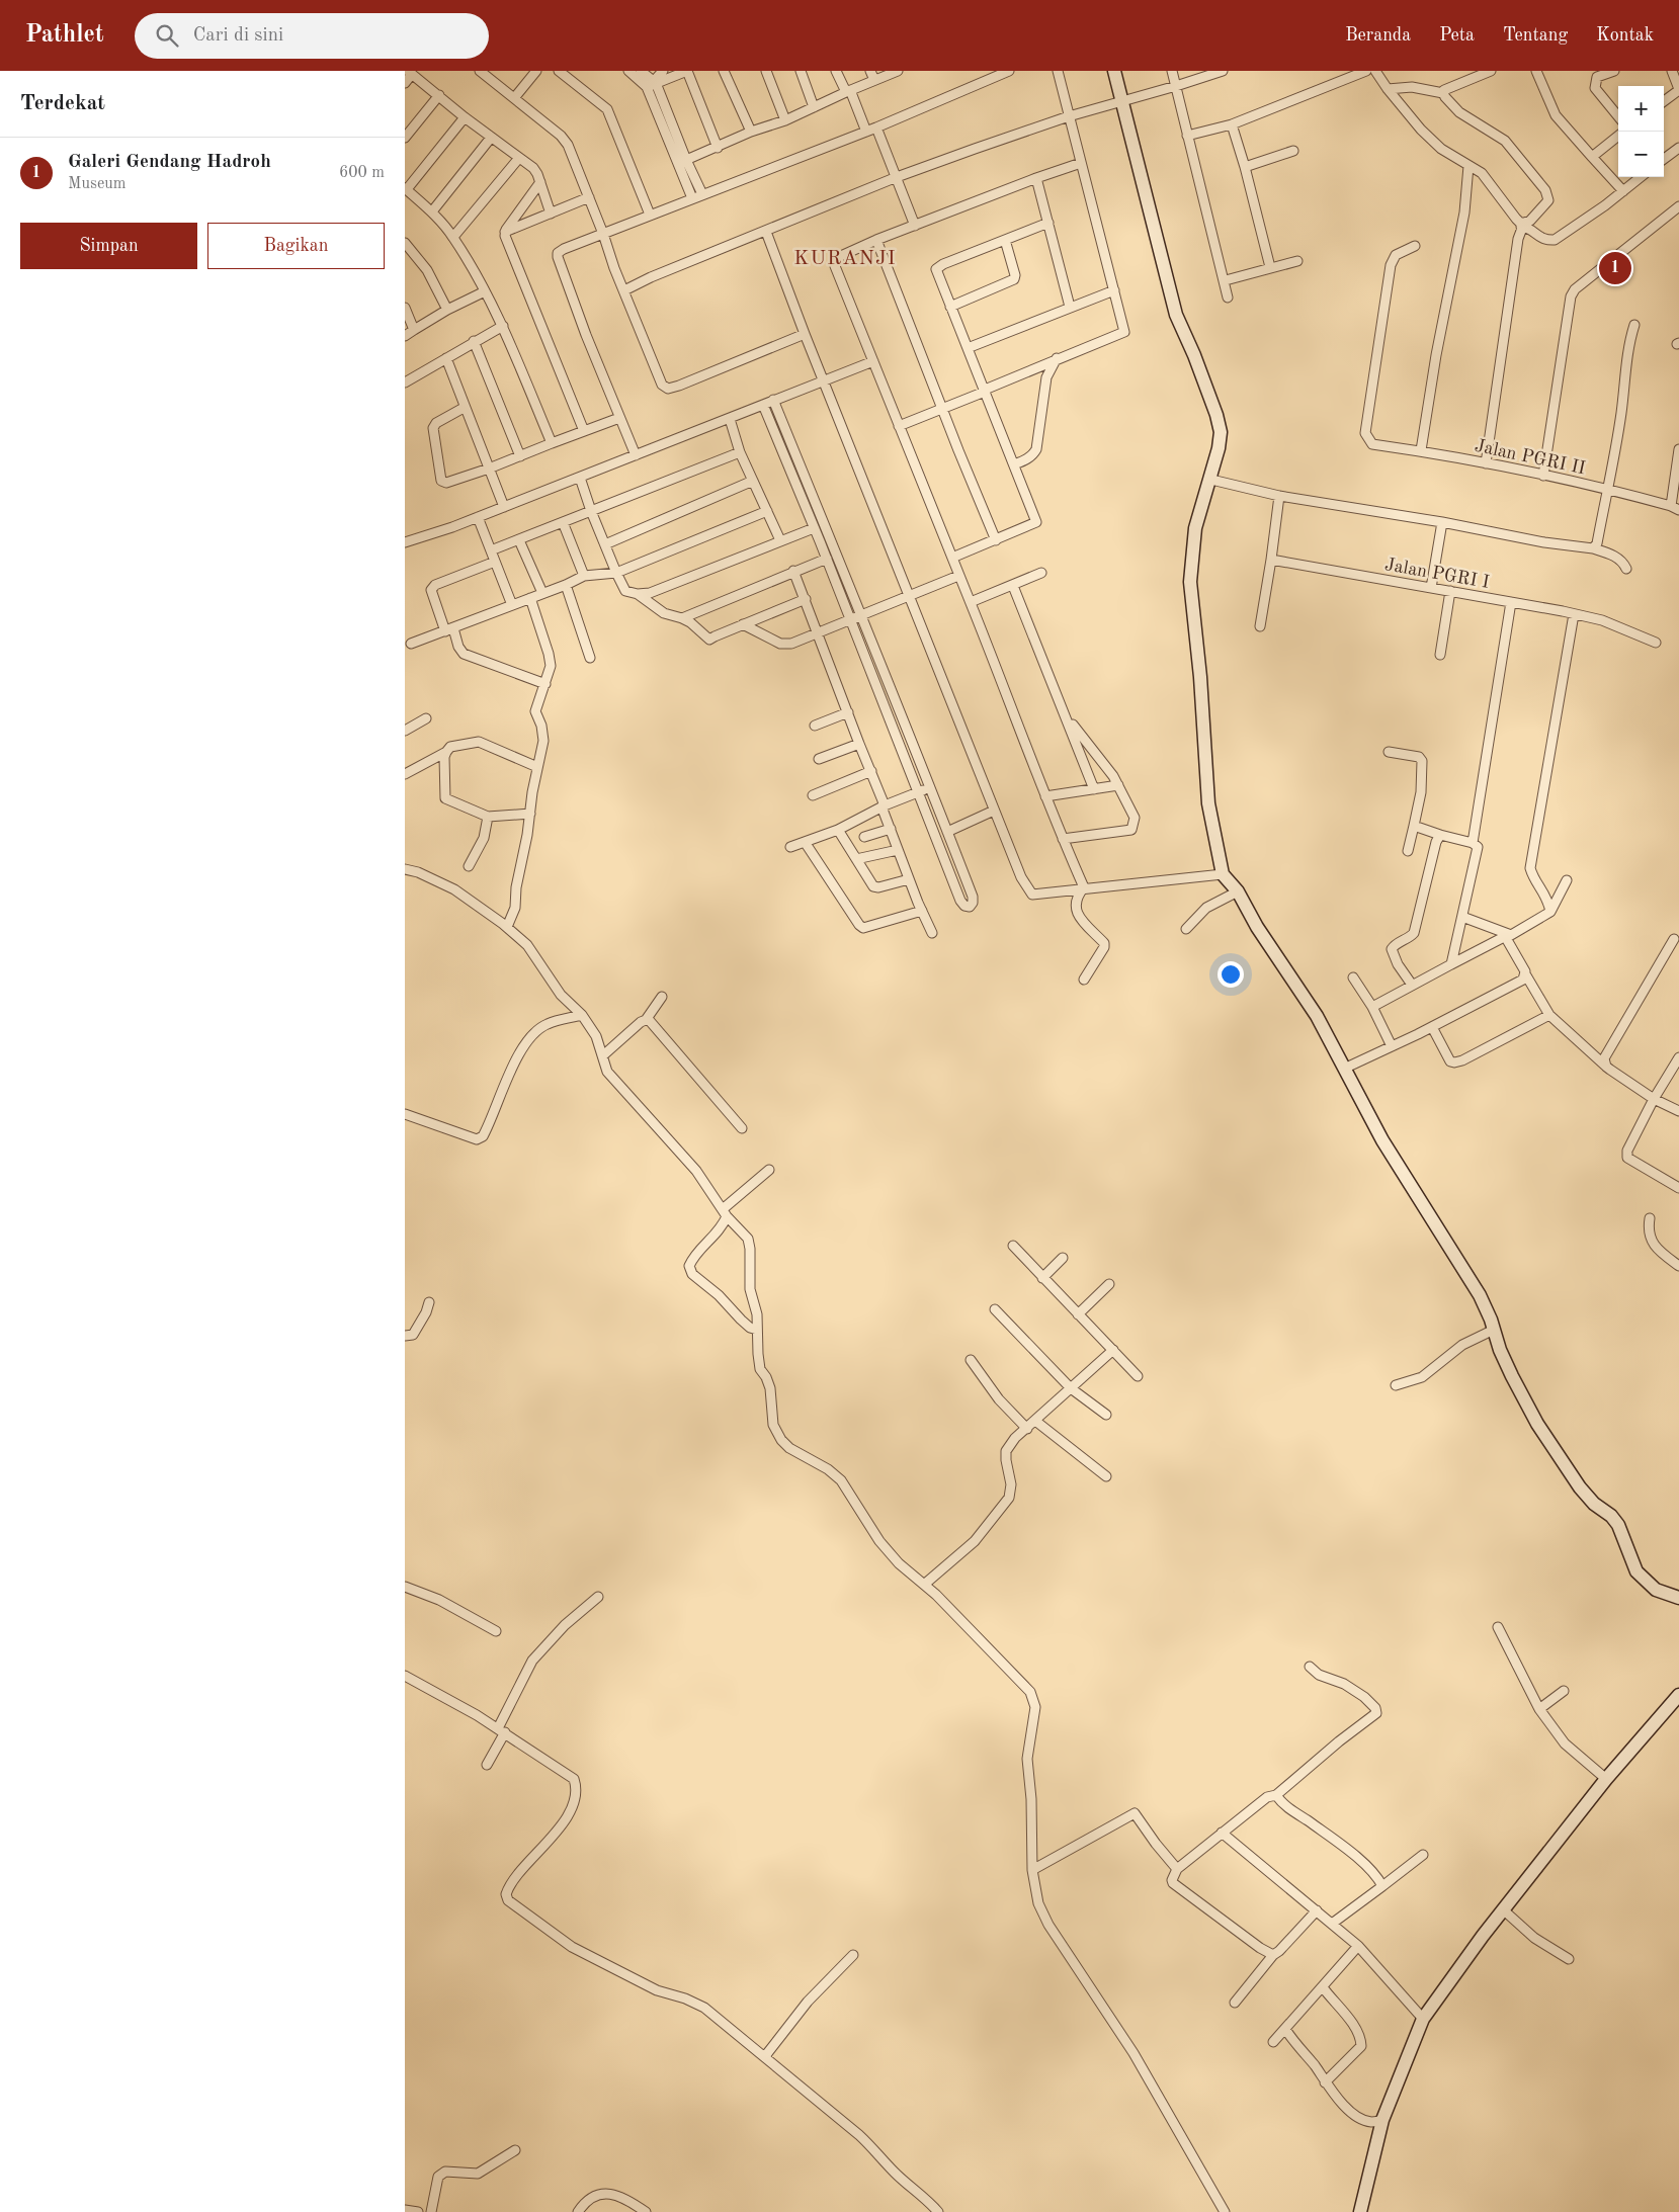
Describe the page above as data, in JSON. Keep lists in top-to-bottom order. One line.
{"streets":{"street":["Jalan PGRI II","Jalan PGRI I"]},"districts":["KURANJI"],"page":{"header":"Pathlet","search":"Cari di sini","nav":["Beranda","Peta","Tentang","Kontak"],"heading":"Terdekat","map_buttons":["+","−"],"list":[{"mark":"1","name":"Galeri Gendang Hadroh","note":"Museum","value":"600 m"}],"buttons":["Simpan","Bagikan"],"pins":"1"}}
